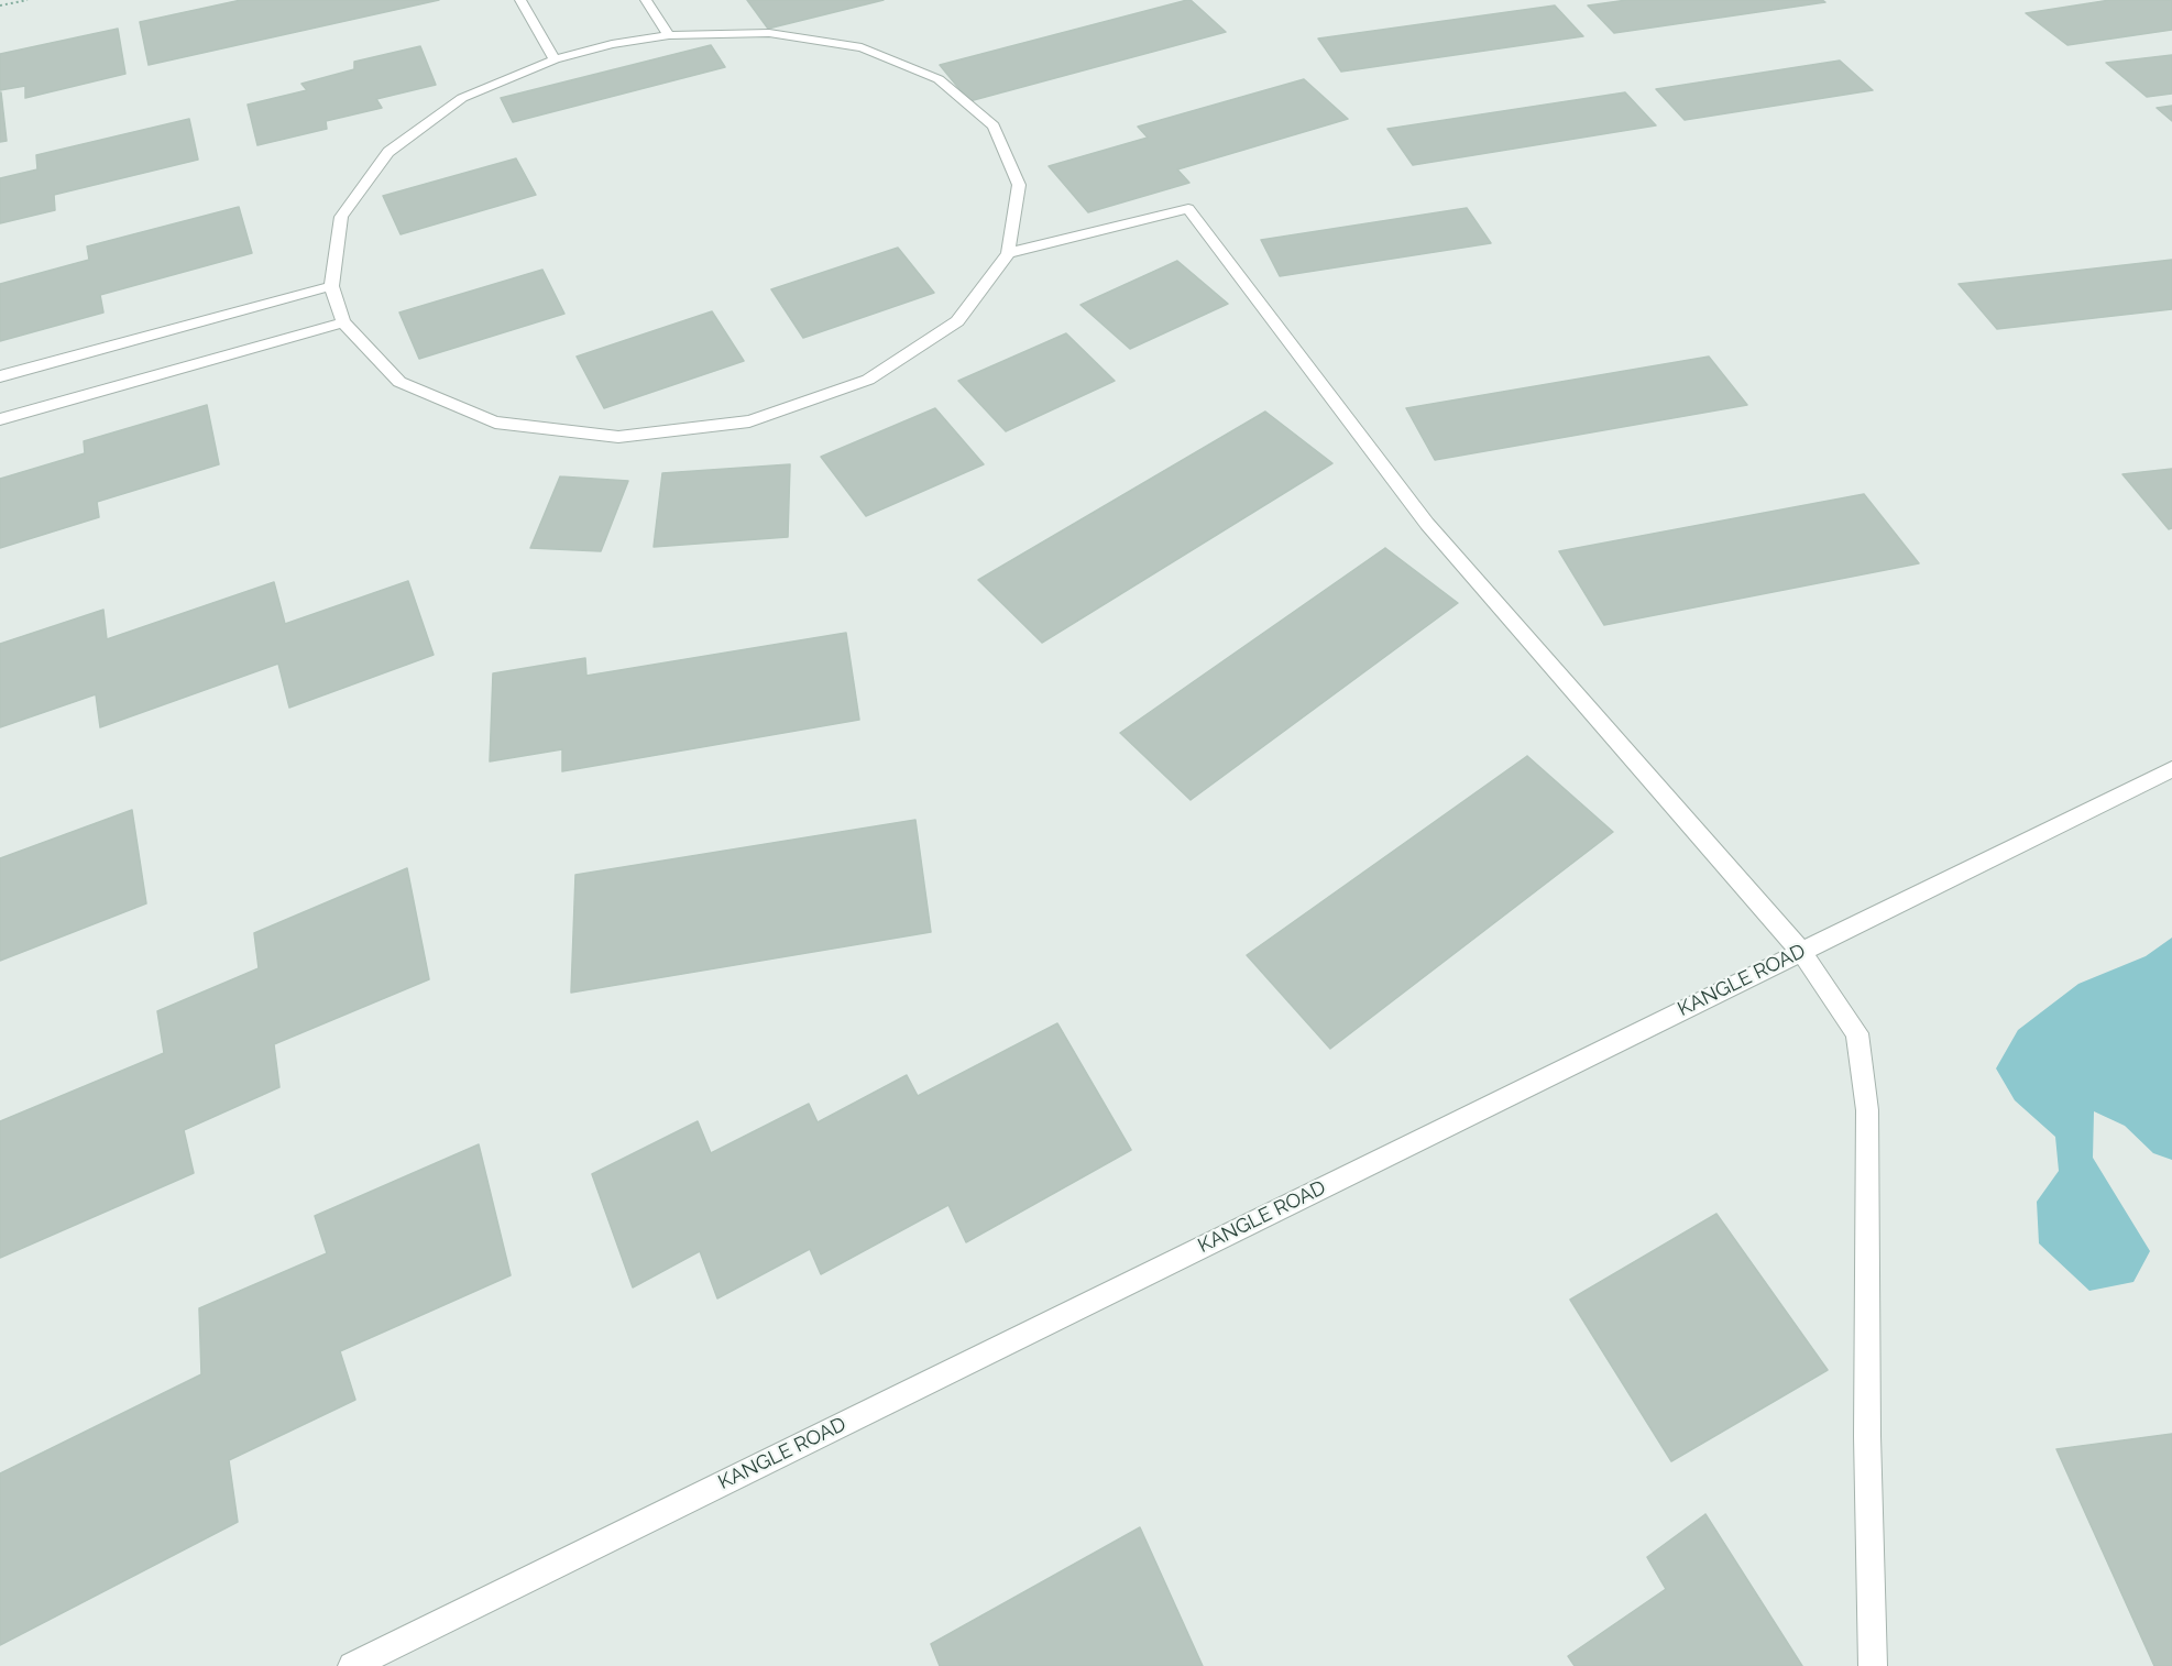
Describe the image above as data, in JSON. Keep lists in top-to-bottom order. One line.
{"streets":{"street":["KANGLE ROAD"]}}
